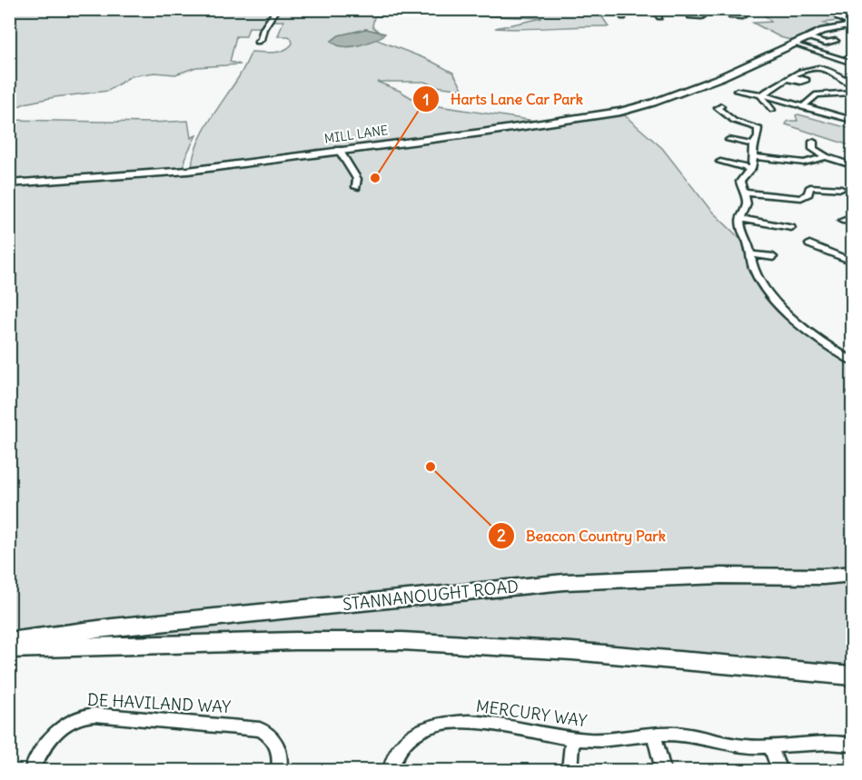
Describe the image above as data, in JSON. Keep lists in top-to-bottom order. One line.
{"streets":{"main road":["STANNANOUGHT ROAD"],"street":["MILL LANE","DE HAVILAND WAY","MERCURY WAY"]},"places":["Harts Lane Car Park","Beacon Country Park"]}
